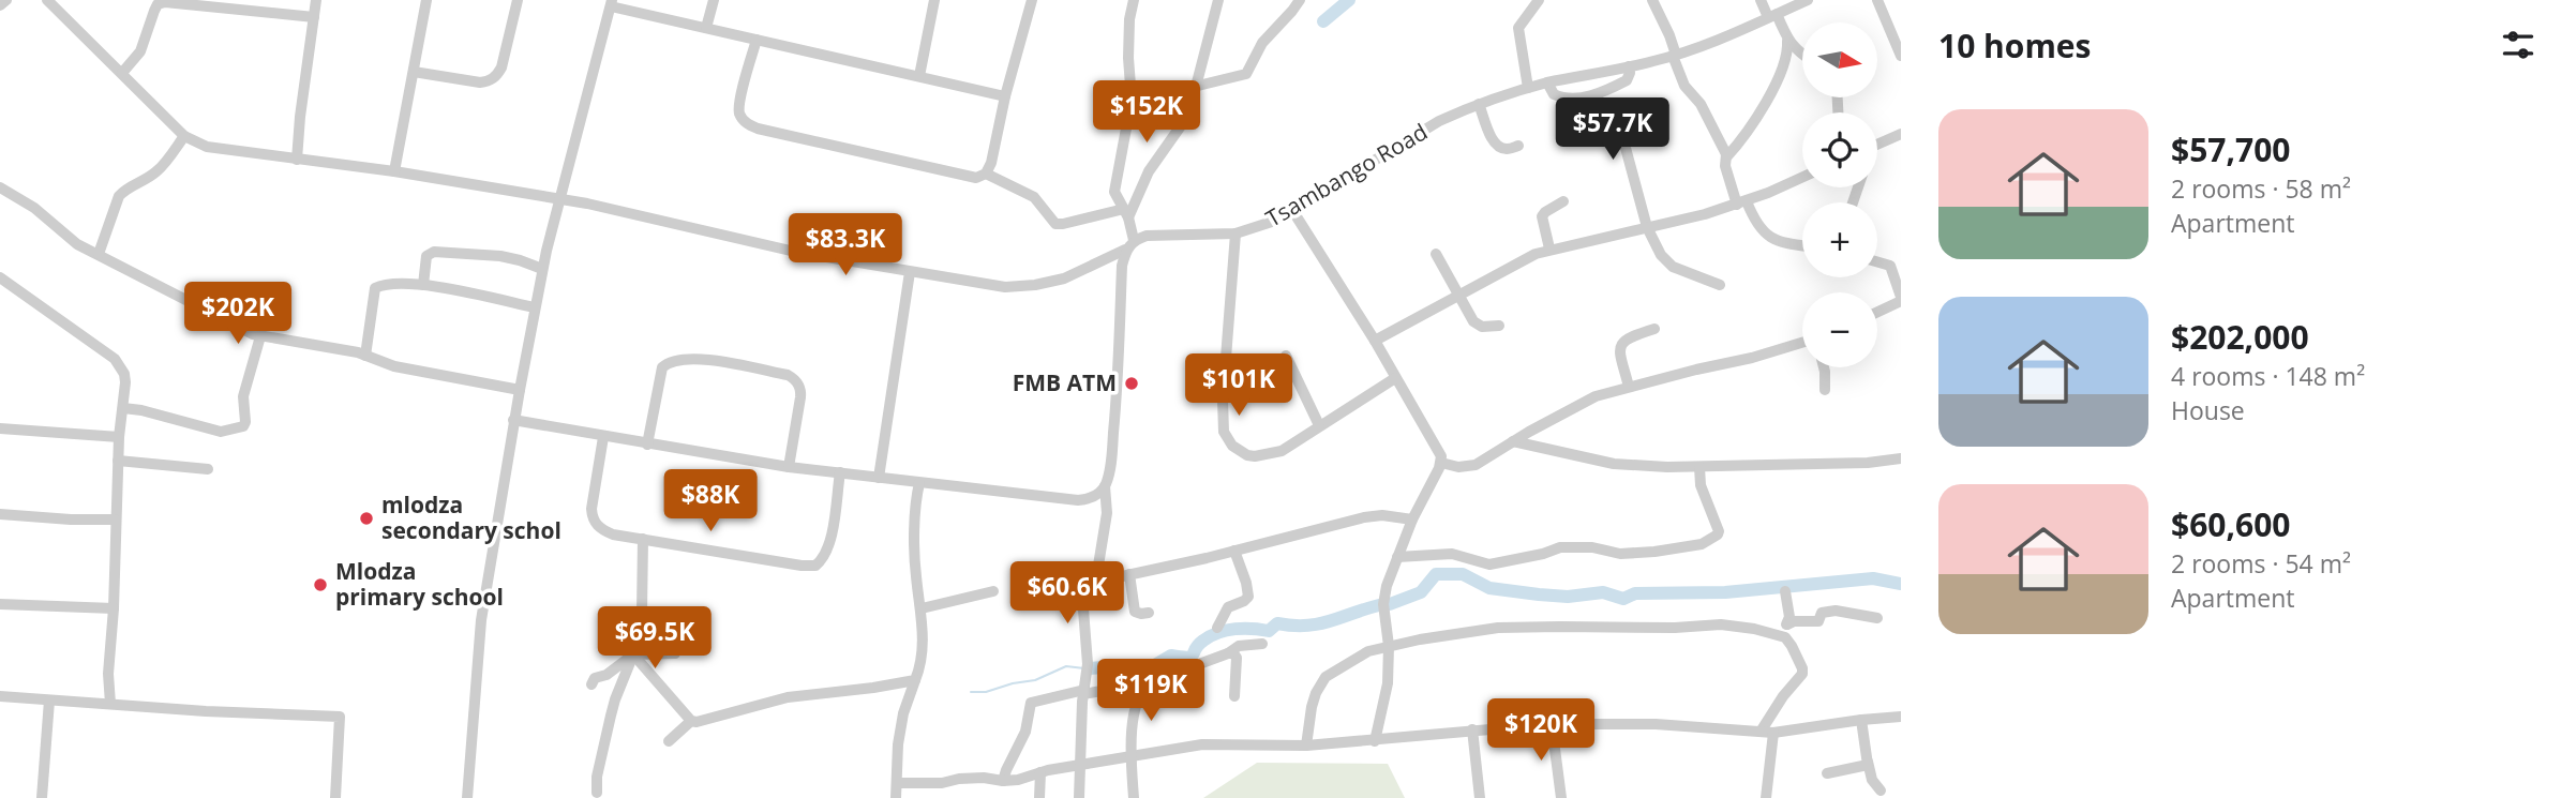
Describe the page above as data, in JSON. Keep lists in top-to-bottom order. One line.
{"streets":{"street":["Tsambango Road"]},"places":["FMB ATM","mlodza secondary schol","Mlodza primary school"],"north":"right","page":{"heading":"10 homes","map_buttons":["+","−"],"price":["$152K","$57.7K","$83.3K","$202K","$101K","$88K","$60.6K","$69.5K","$119K","$120K"],"list":[{"name":"$57,700","note":"2 rooms · 58 m² · Apartment"},{"name":"$202,000","note":"4 rooms · 148 m² · House"},{"name":"$60,600","note":"2 rooms · 54 m² · Apartment"}]}}
